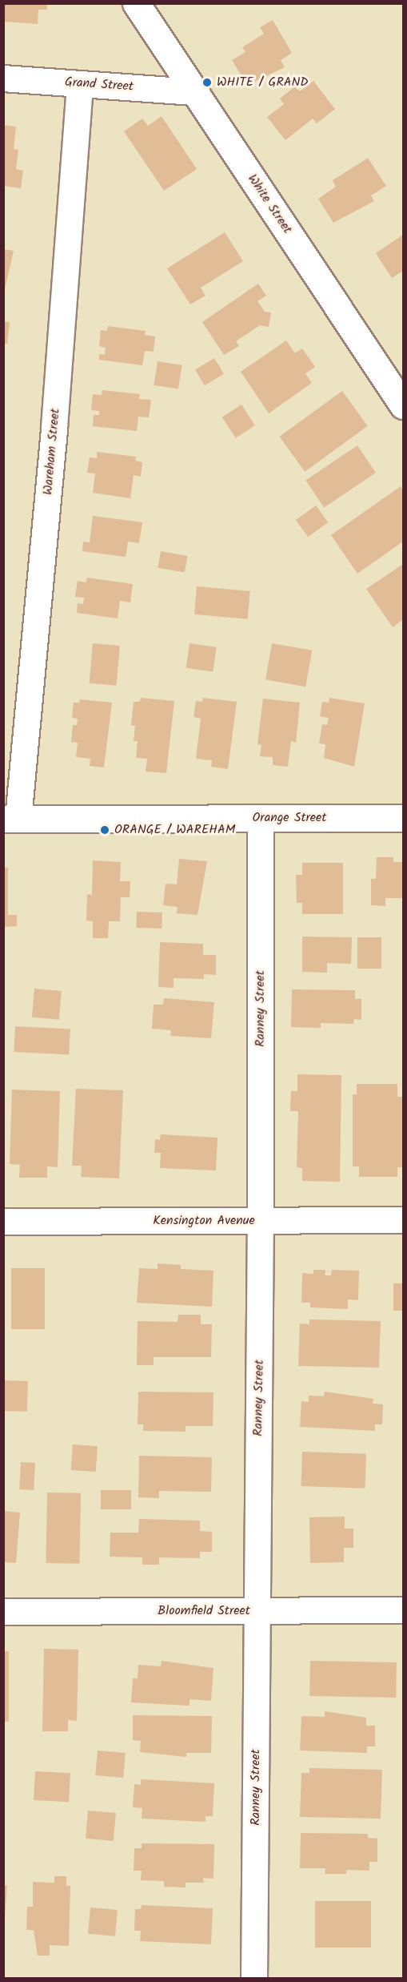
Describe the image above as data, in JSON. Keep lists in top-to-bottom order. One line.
{"streets":{"main road":["White Street","Orange Street"],"street":["Grand Street","Wareham Street","Ranney Street","Kensington Avenue","Bloomfield Street"]},"crossings":[["Grand Street","White Street"],["Grand Street","Wareham Street"],["Wareham Street","Orange Street"],["Orange Street","Ranney Street"],["Ranney Street","Kensington Avenue"],["Ranney Street","Bloomfield Street"]],"places":["WHITE / GRAND","ORANGE / WAREHAM"]}
